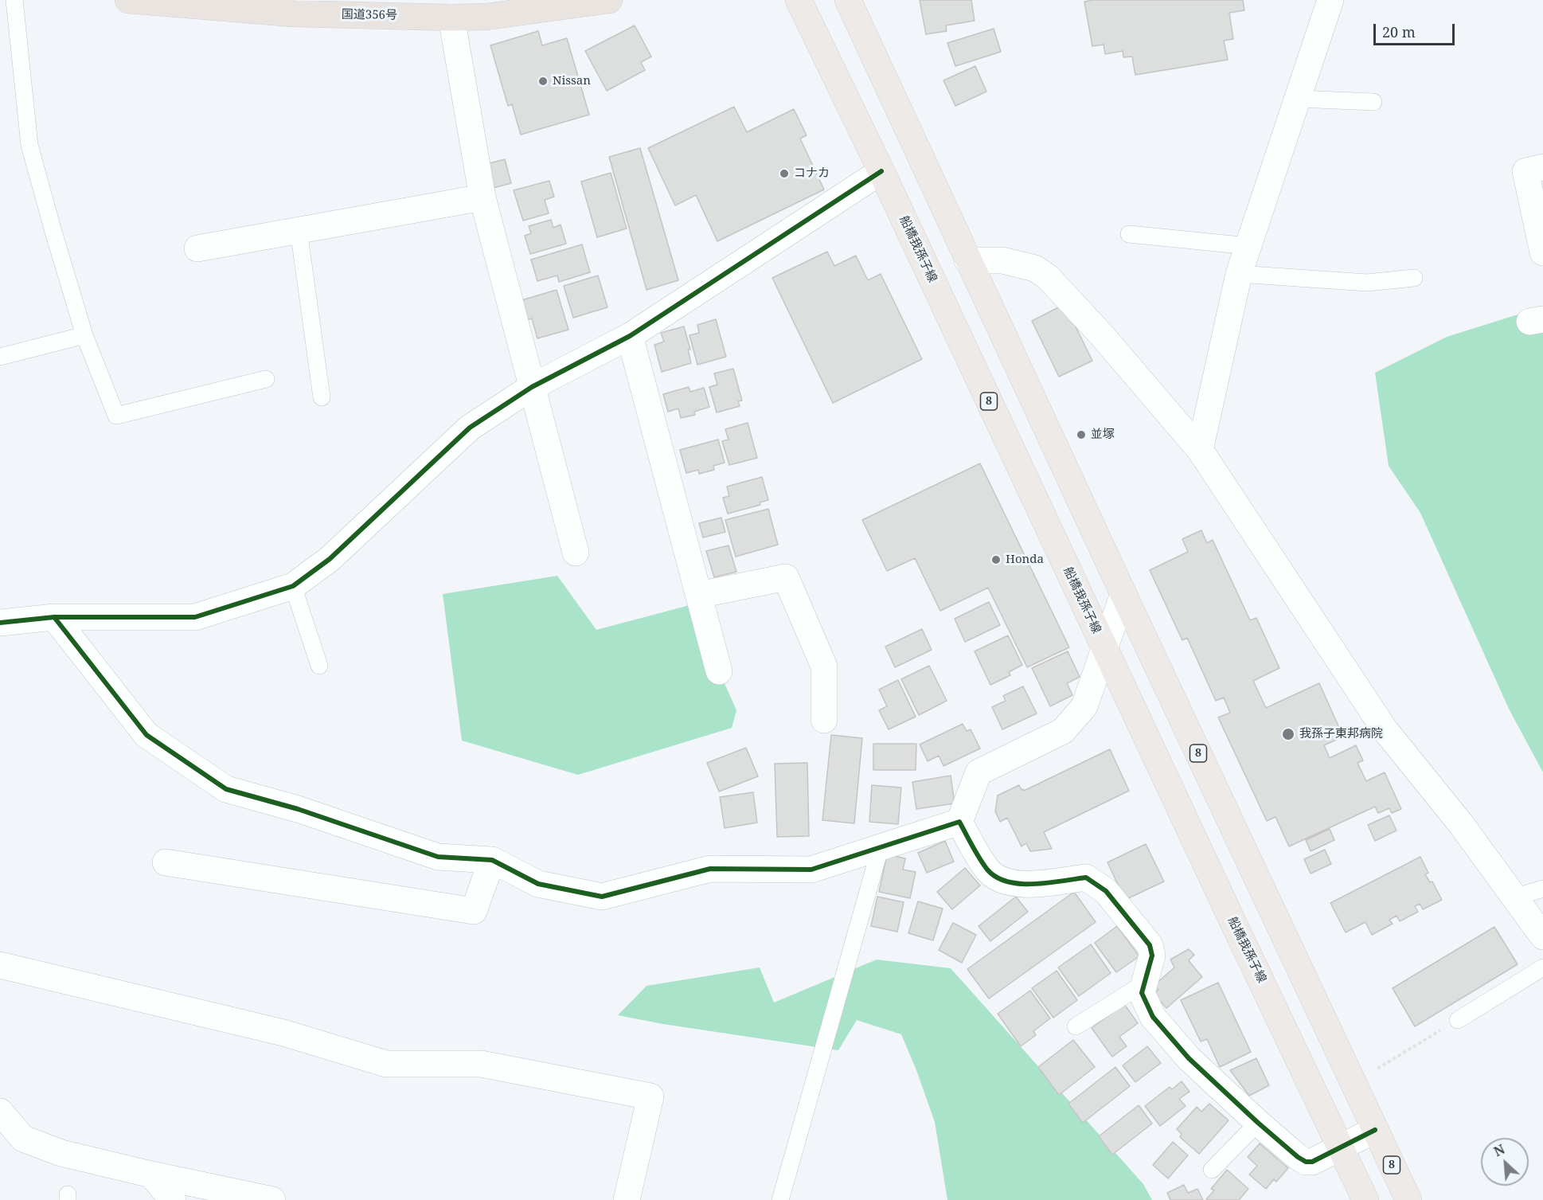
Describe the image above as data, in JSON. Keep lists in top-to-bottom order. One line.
{"streets":{"highway":["国道356号"],"main road":["船橋我孫子線","8"]},"places":["Nissan","コナカ","並塚","Honda","我孫子東邦病院"],"scale_bar":"20 m","north":"top left"}
